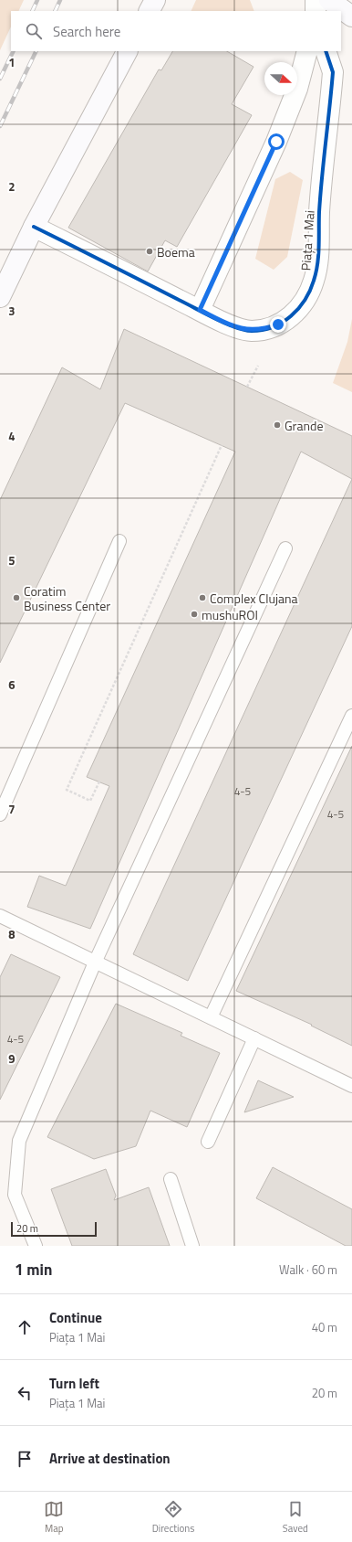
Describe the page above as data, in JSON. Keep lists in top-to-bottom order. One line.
{"streets":{"street":["Piața 1 Mai"]},"places":["Boema","Grande","Coratim Business Center","Complex Clujana","mushuROI"],"house_numbers":["4-5","4-5","4-5"],"scale_bar":"20 m","north":"right","page":{"search":"Search here","scale":"20 m","heading":["1 min","Walk · 60 m"],"list":[["Continue","Piața 1 Mai","40 m"],["Turn left","Piața 1 Mai","20 m"],"Arrive at destination"],"nav":["Map","Directions","Saved"]},"grid":{"rows":["1","2","3","4","5","6","7","8","9"]}}
